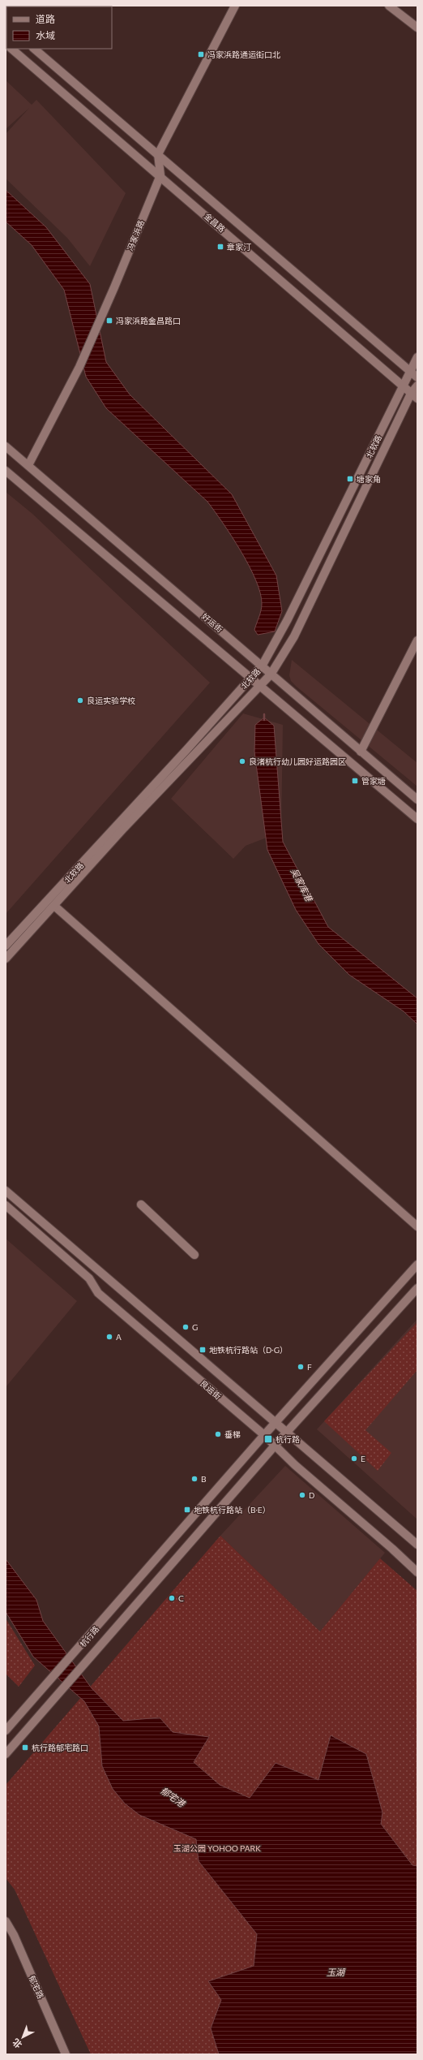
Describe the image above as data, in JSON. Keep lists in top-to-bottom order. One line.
{"streets":{"street":["金昌路","冯家浜路","北软路","好运街","良运街","杭行路","郁宅路"]},"crossings":[["金昌路","冯家浜路"],["金昌路","北软路"],["冯家浜路","好运街"],["北软路","好运街"],["良运街","杭行路"]],"water":["吴家库港","郁宅港","玉湖"],"parks":["玉湖公园 YOHOO PARK"],"places":{"transit":["冯家浜路通运街口北","章家汀","冯家浜路金昌路口","塘家角","管家塘","地铁杭行路站（D·G）","杭行路","地铁杭行路站（B·E）","杭行路郁宅路口"],"other":["良运实验学校","良渚杭行幼儿园好运路园区","G","A","F","垂梯","E","B","D","C"]},"legend":["道路","水域"],"north":"bottom left"}
